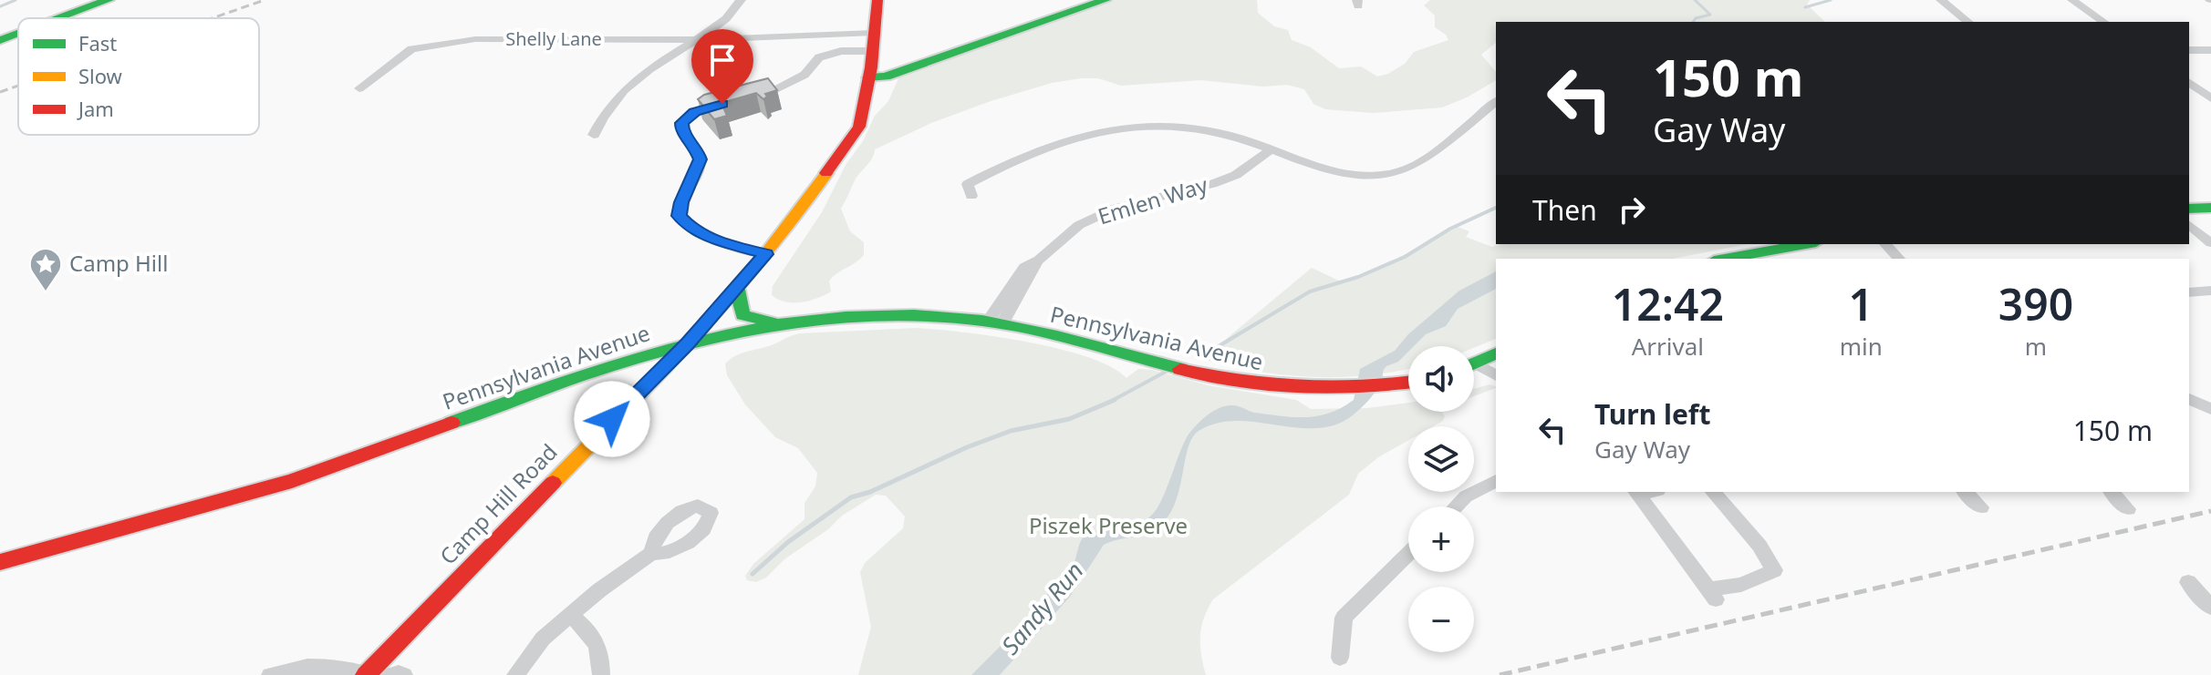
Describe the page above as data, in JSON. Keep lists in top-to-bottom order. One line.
{"streets":{"main road":["Pennsylvania Avenue","Camp Hill Road"],"street":["Shelly Lane","Emlen Way"]},"crossings":[["Shelly Lane","Camp Hill Road"],["Emlen Way","Pennsylvania Avenue"],["Pennsylvania Avenue","Camp Hill Road"]],"water":["Sandy Run"],"parks":["Piszek Preserve"],"places":{"place":["Camp Hill"]},"legend":["Fast","Slow","Jam"],"page":{"turn":["150 m","Gay Way"],"then":"Then","eta":["12:42","Arrival","1","min","390","m"],"map_buttons":["+","−"],"list":[{"name":"Turn left","note":"Gay Way","value":"150 m"}]}}
